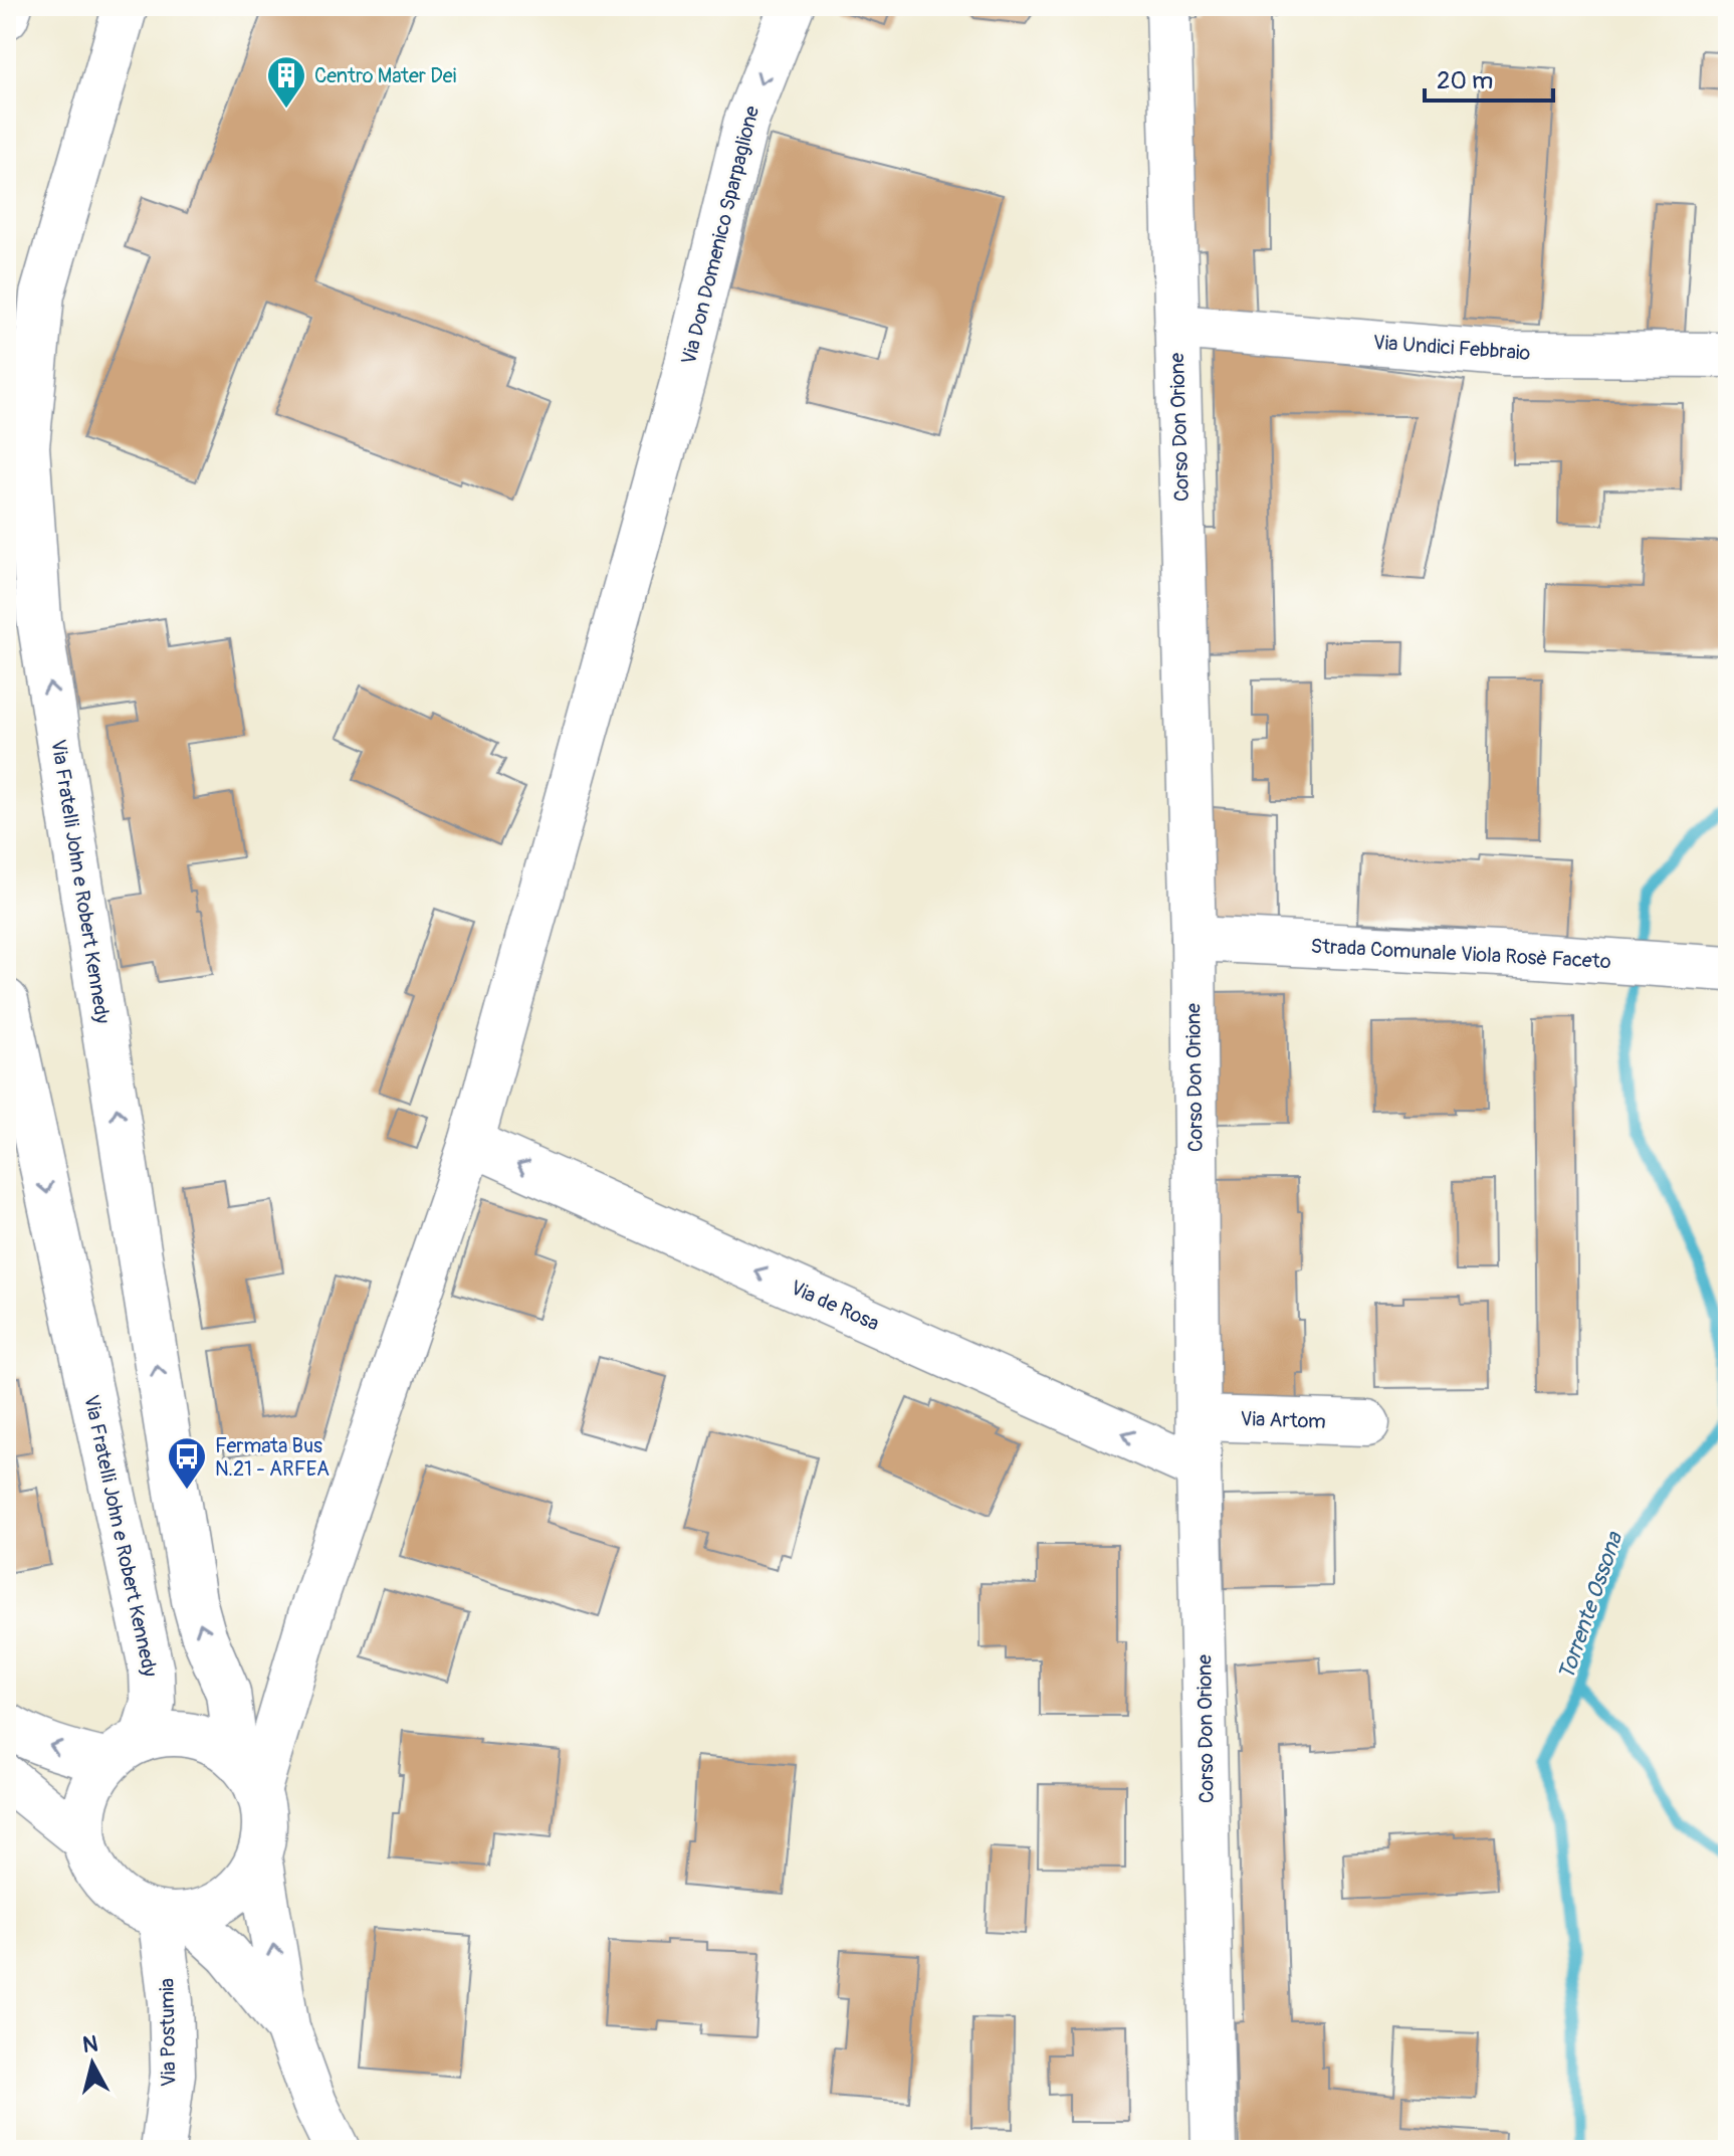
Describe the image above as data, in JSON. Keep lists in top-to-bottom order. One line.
{"streets":{"street":["Via Don Domenico Sparpaglione","Via Undici Febbraio","Corso Don Orione","Via Fratelli John e Robert Kennedy","Strada Comunale Viola Rosè Faceto","Via de Rosa","Via Artom","Via Postumia"]},"crossings":[["Via Don Domenico Sparpaglione","Via Fratelli John e Robert Kennedy"],["Via Don Domenico Sparpaglione","Via de Rosa"],["Via Don Domenico Sparpaglione","Via Postumia"],["Via Undici Febbraio","Corso Don Orione"],["Corso Don Orione","Strada Comunale Viola Rosè Faceto"],["Corso Don Orione","Via de Rosa"],["Corso Don Orione","Via Artom"],["Via Fratelli John e Robert Kennedy","Via Postumia"]],"one_way":["Via Don Domenico Sparpaglione","Via de Rosa"],"water":["Torrente Ossona"],"places":{"building":["Centro Mater Dei"],"bus stop":["Fermata Bus N.21 - ARFEA"]},"scale_bar":"20 m","north":"top"}
